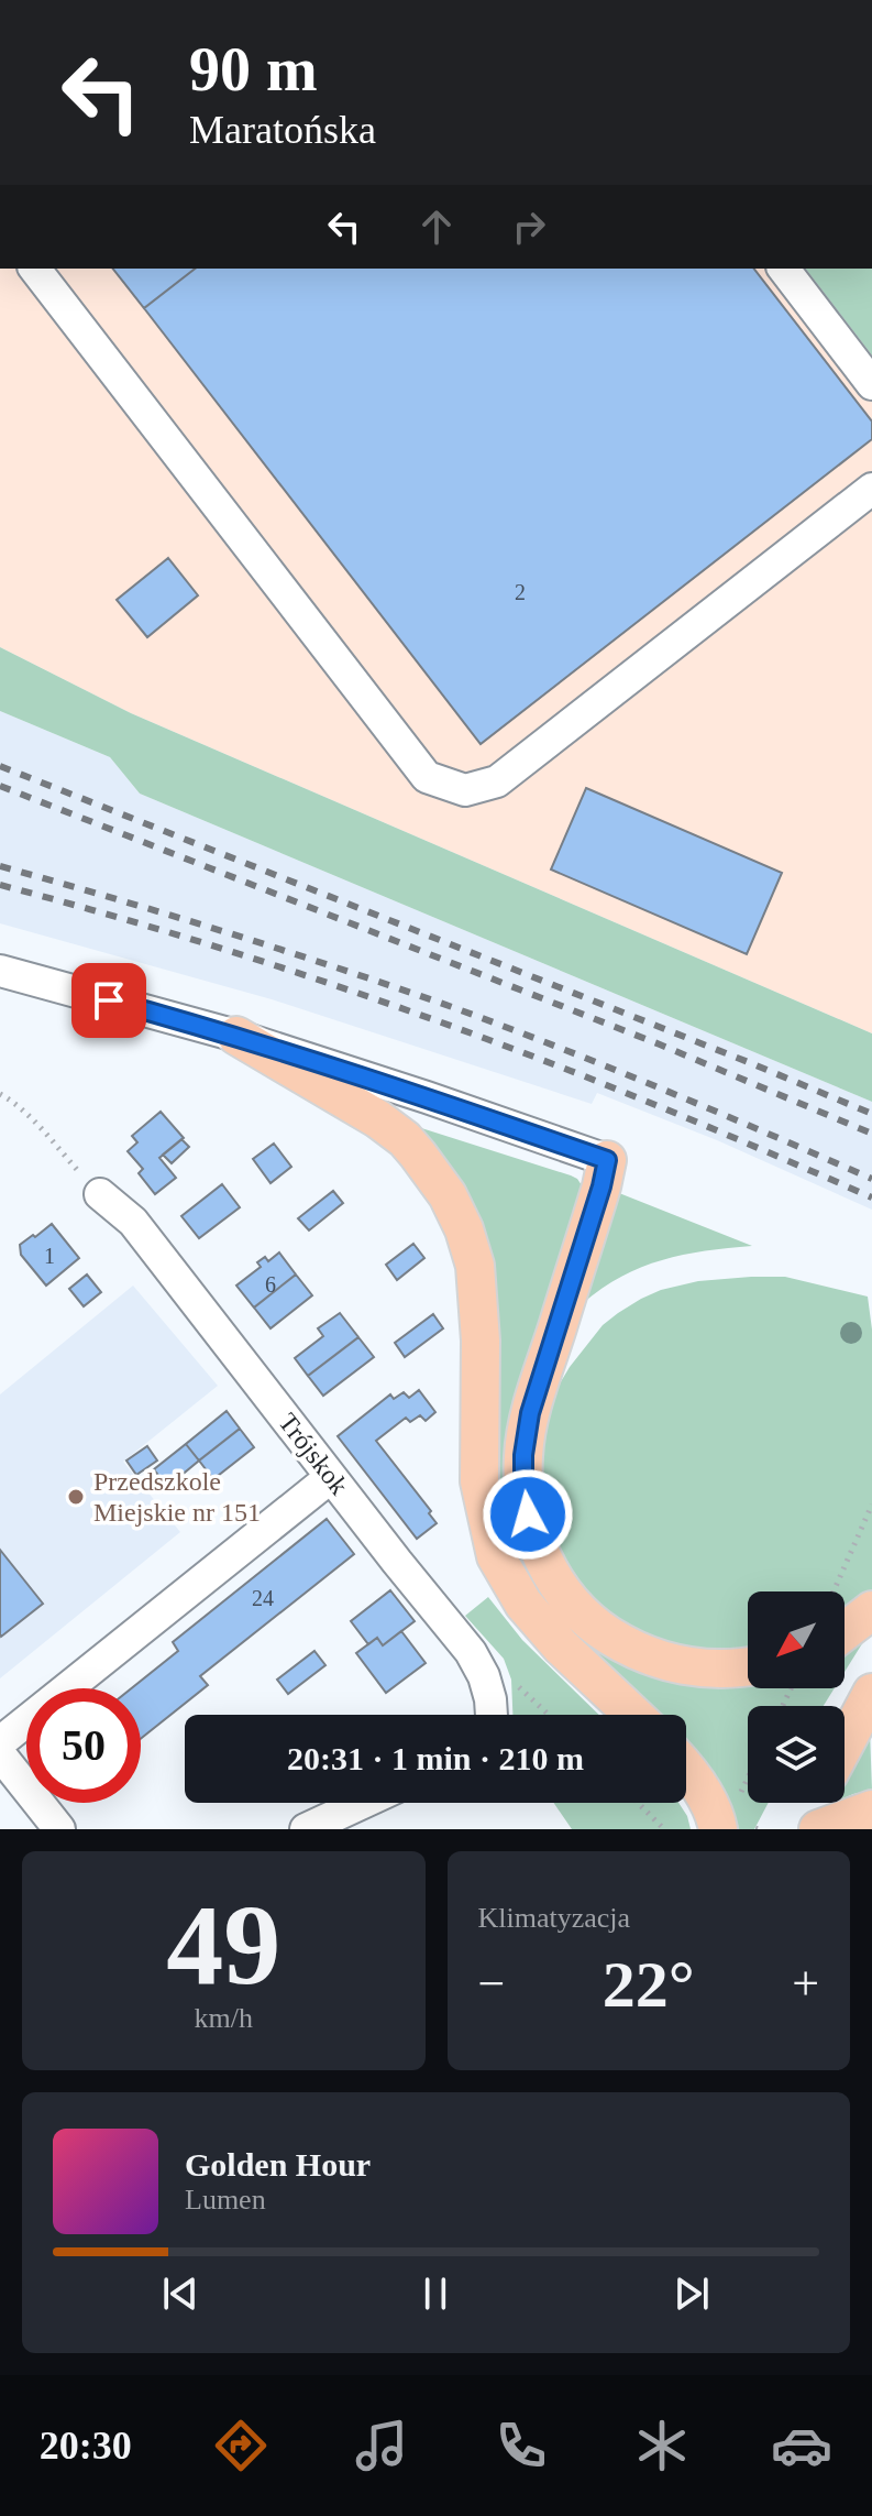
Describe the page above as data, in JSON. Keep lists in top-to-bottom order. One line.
{"streets":{"street":["Trójskok"]},"places":["Przedszkole Miejskie nr 151"],"house_numbers":["2","1","6","24"],"north":"bottom left","page":{"turn":["90 m","Maratońska"],"limit":"50","trip":"20:31 · 1 min · 210 m","tile":[["49","km/h"],"Klimatyzacja"],"heat":["−","22°","+"],"song":["Golden Hour","Lumen"],"tabs":"20:30"}}
